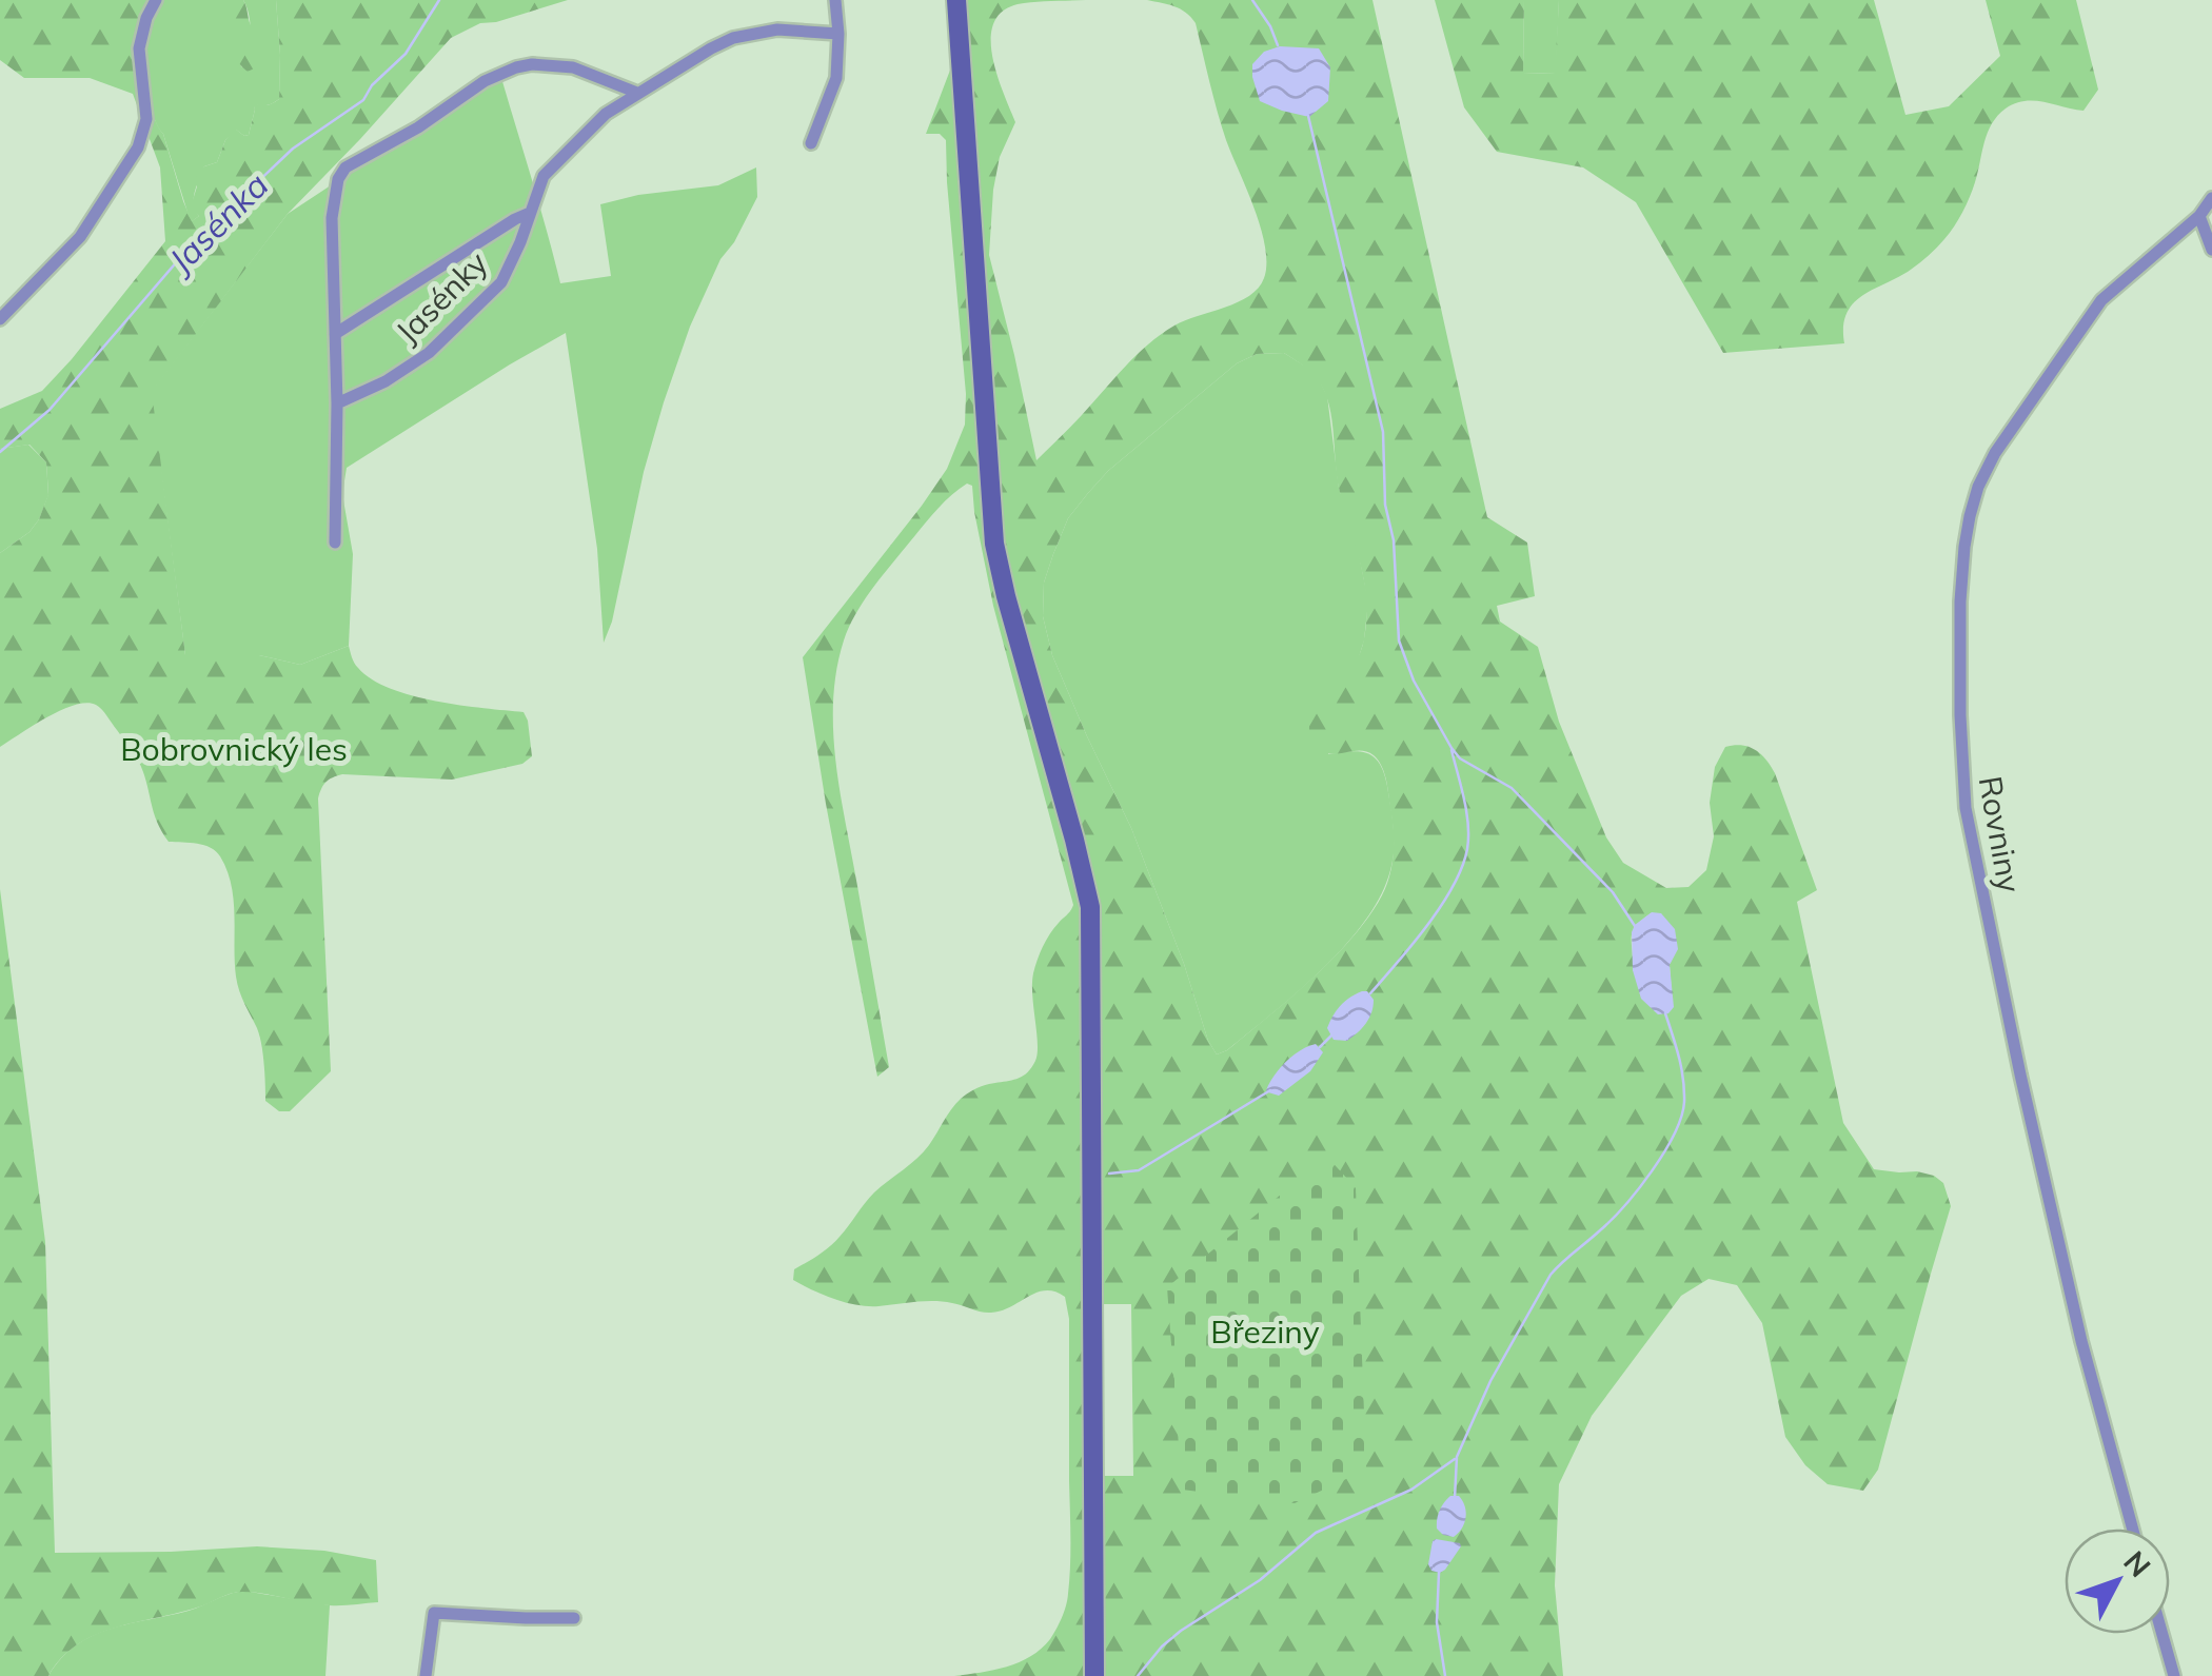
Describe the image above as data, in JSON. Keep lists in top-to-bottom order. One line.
{"streets":{"street":["Jasénky","Rovniny"]},"water":["Jasénka"],"parks":["Bobrovnický les","Březiny"],"north":"top right"}
